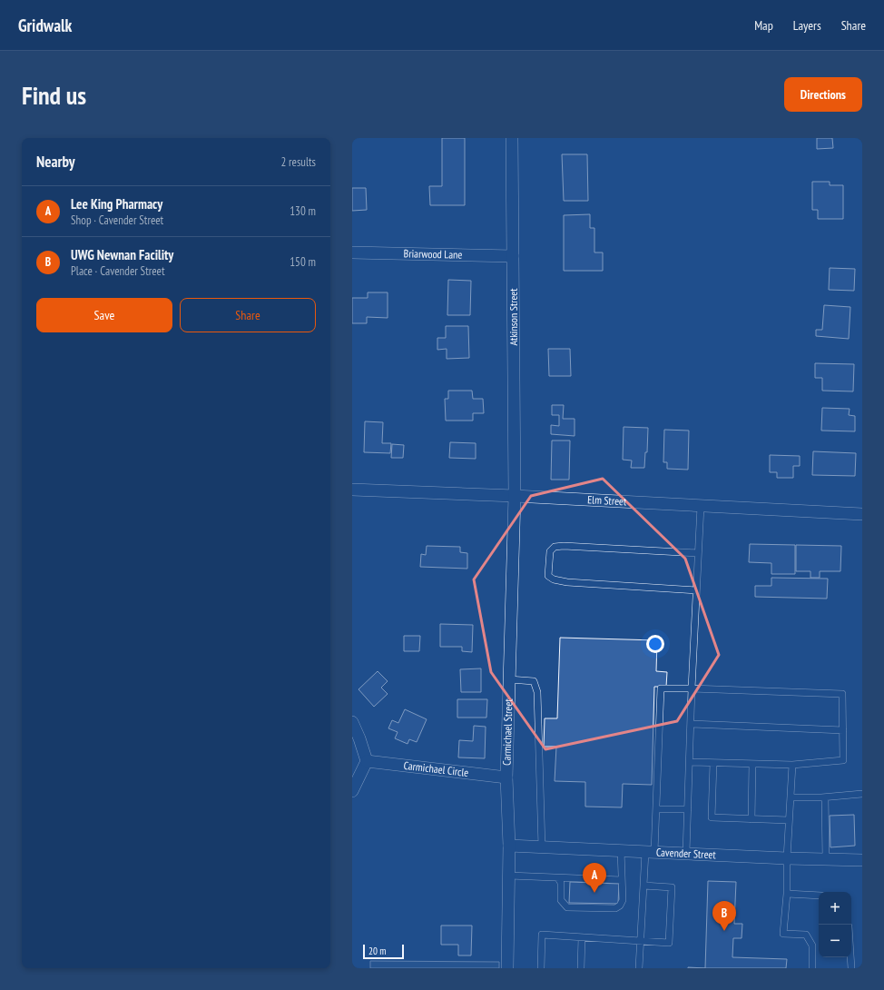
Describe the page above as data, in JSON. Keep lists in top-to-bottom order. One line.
{"streets":{"street":["Briarwood Lane","Atkinson Street","Elm Street","Carmichael Street","Carmichael Circle","Cavender Street"]},"crossings":[["Briarwood Lane","Atkinson Street"],["Atkinson Street","Elm Street"],["Atkinson Street","Carmichael Street"],["Elm Street","Carmichael Street"],["Carmichael Street","Carmichael Circle"],["Carmichael Street","Cavender Street"]],"scale_bar":"20 m","page":{"header":"Gridwalk","nav":["Map","Layers","Share"],"buttons":["Directions",["Save","Share"]],"title":"Find us","heading":["Nearby","2 results"],"list":[{"mark":"A","name":"Lee King Pharmacy","note":"Shop · Cavender Street","value":"130 m"},{"mark":"B","name":"UWG Newnan Facility","note":"Place · Cavender Street","value":"150 m"}],"pins":["A","B"],"map_buttons":["+","−"],"scale":"20 m"}}
